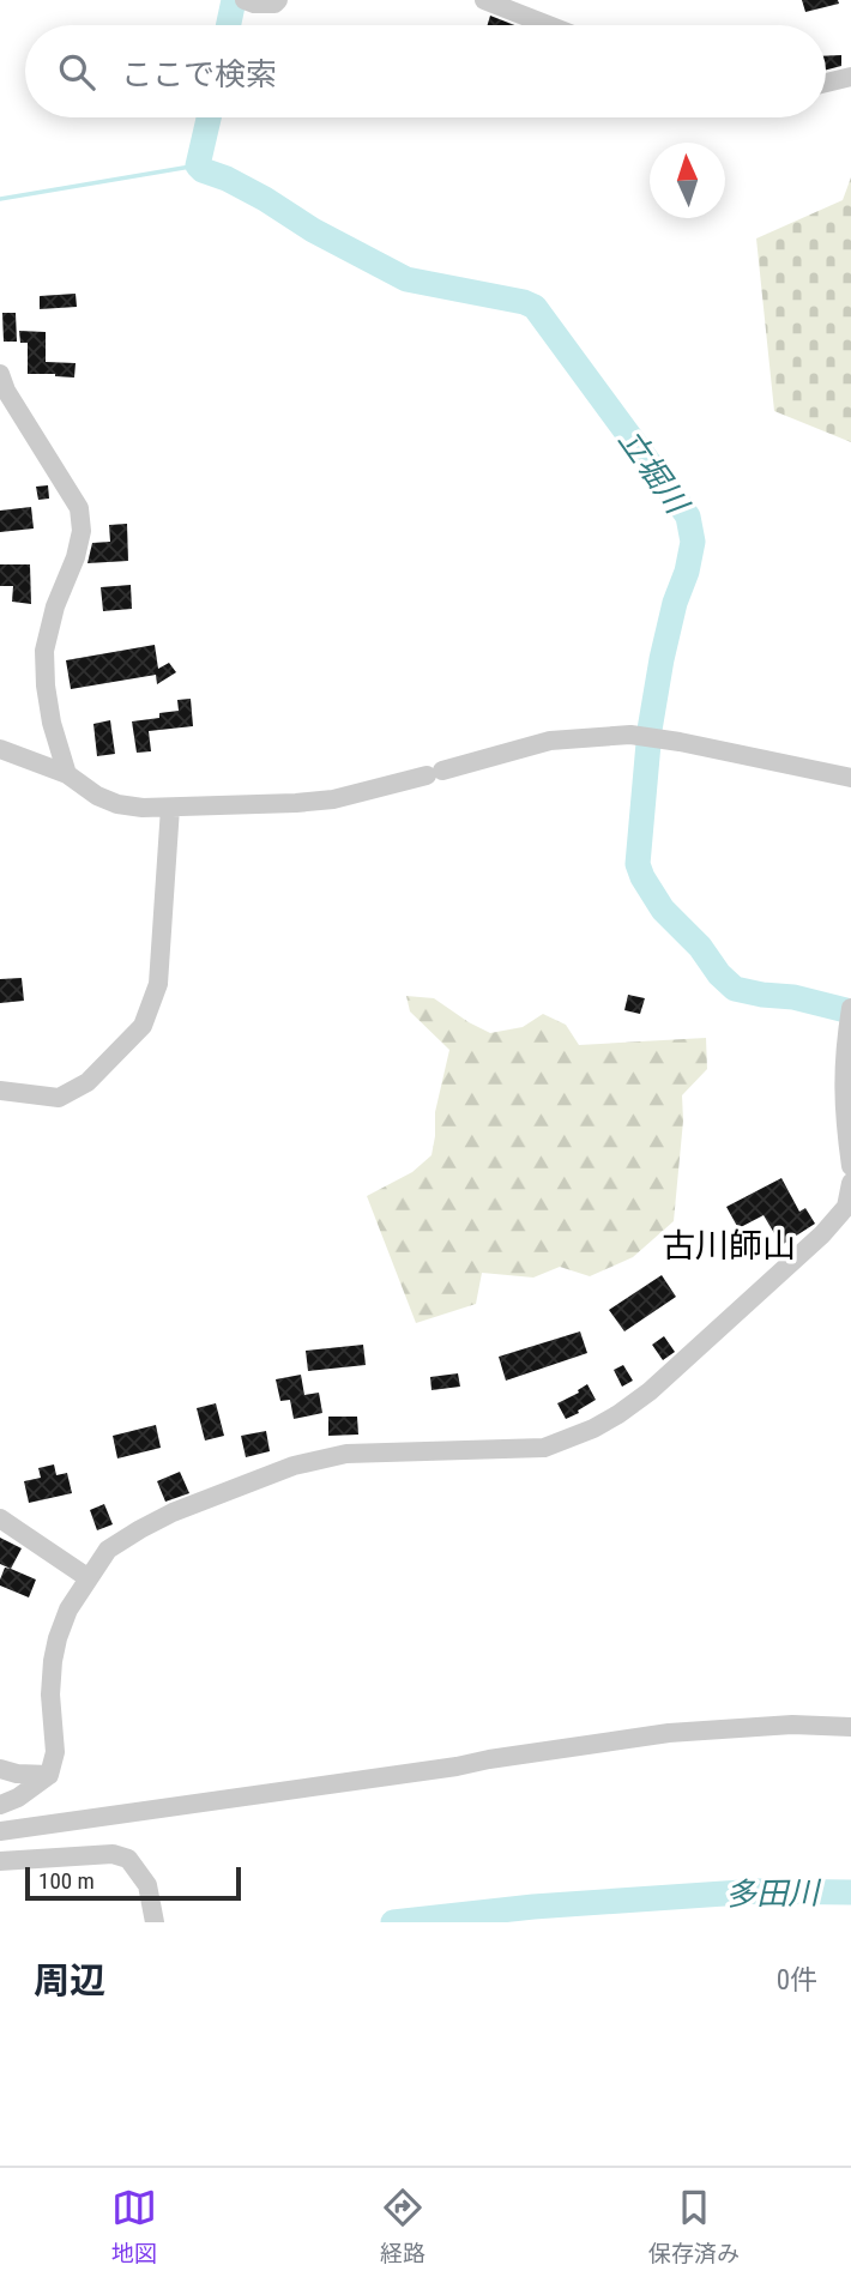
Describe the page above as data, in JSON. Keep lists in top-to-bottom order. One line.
{"districts":["古川師山"],"water":["立堀川","多田川"],"scale_bar":"100 m","north":"top","page":{"search":"ここで検索","scale":"100 m","heading":["周辺","0件"],"nav":["地図","経路","保存済み"]}}
